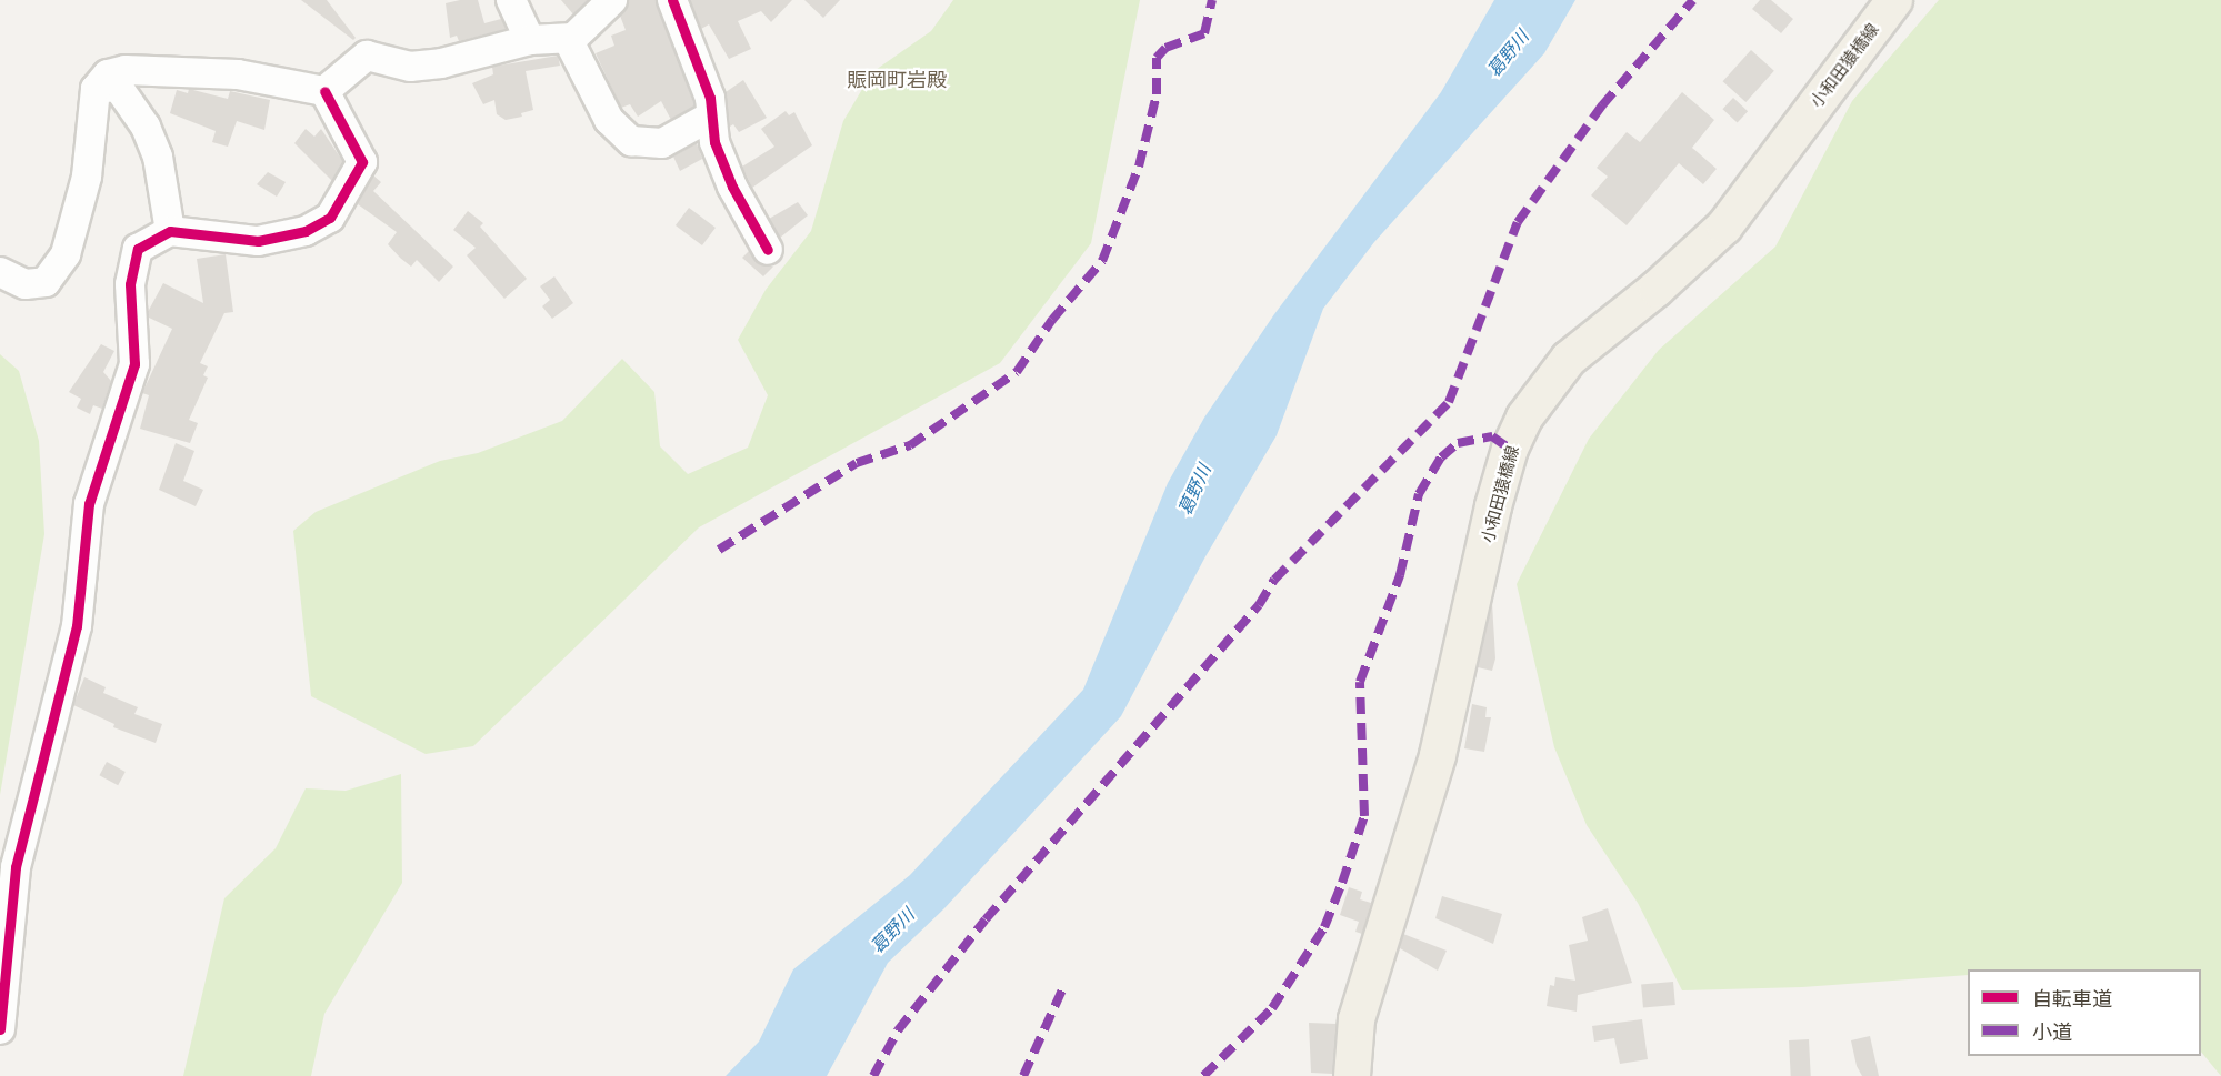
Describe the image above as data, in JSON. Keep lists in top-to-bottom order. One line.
{"streets":{"main road":["小和田猿橋線"]},"districts":["賑岡町岩殿"],"water":["葛野川"],"legend":["自転車道","小道"]}
